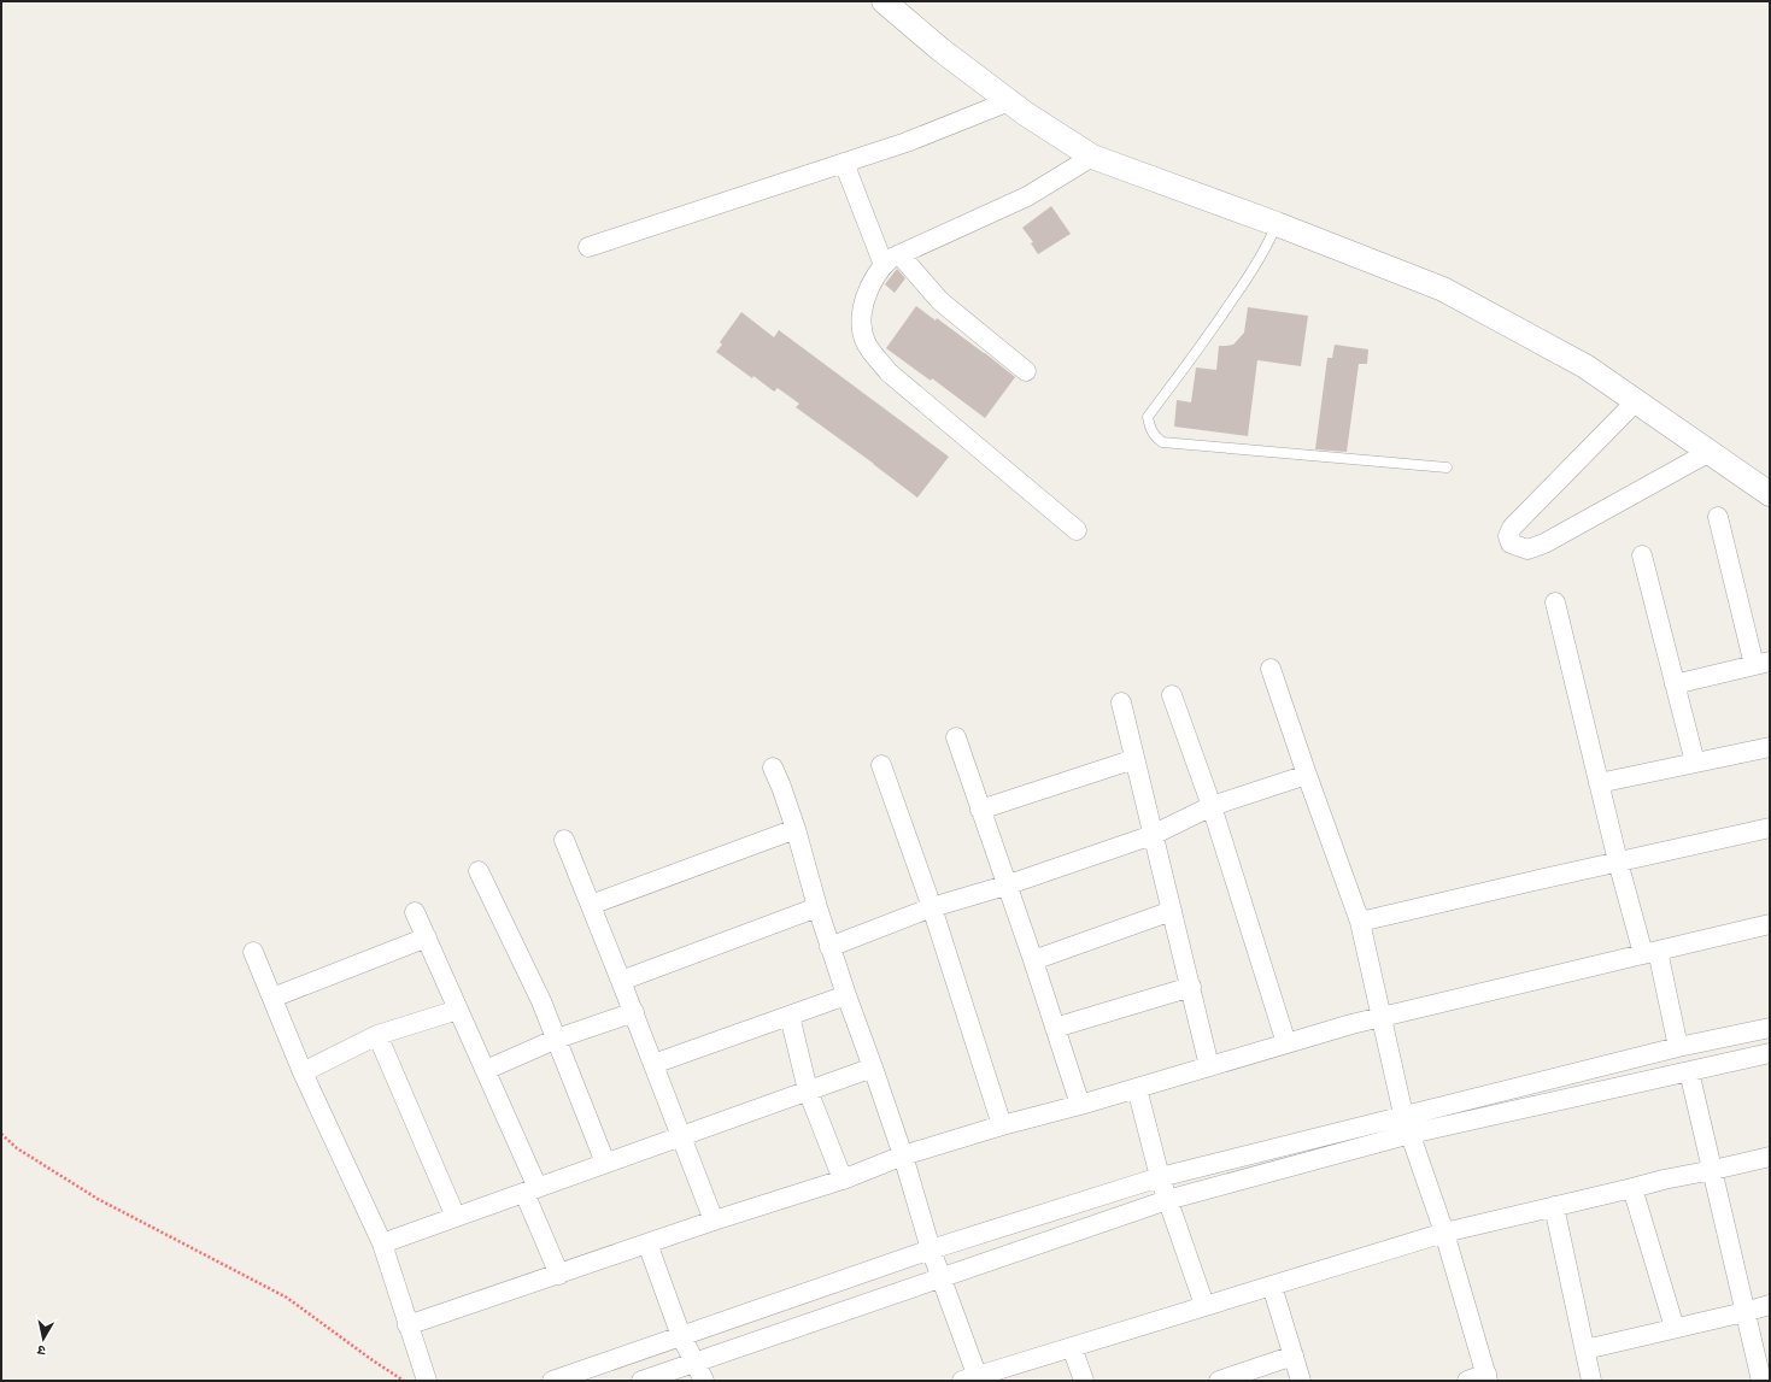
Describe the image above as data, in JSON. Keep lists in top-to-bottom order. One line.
{"north":"bottom"}
